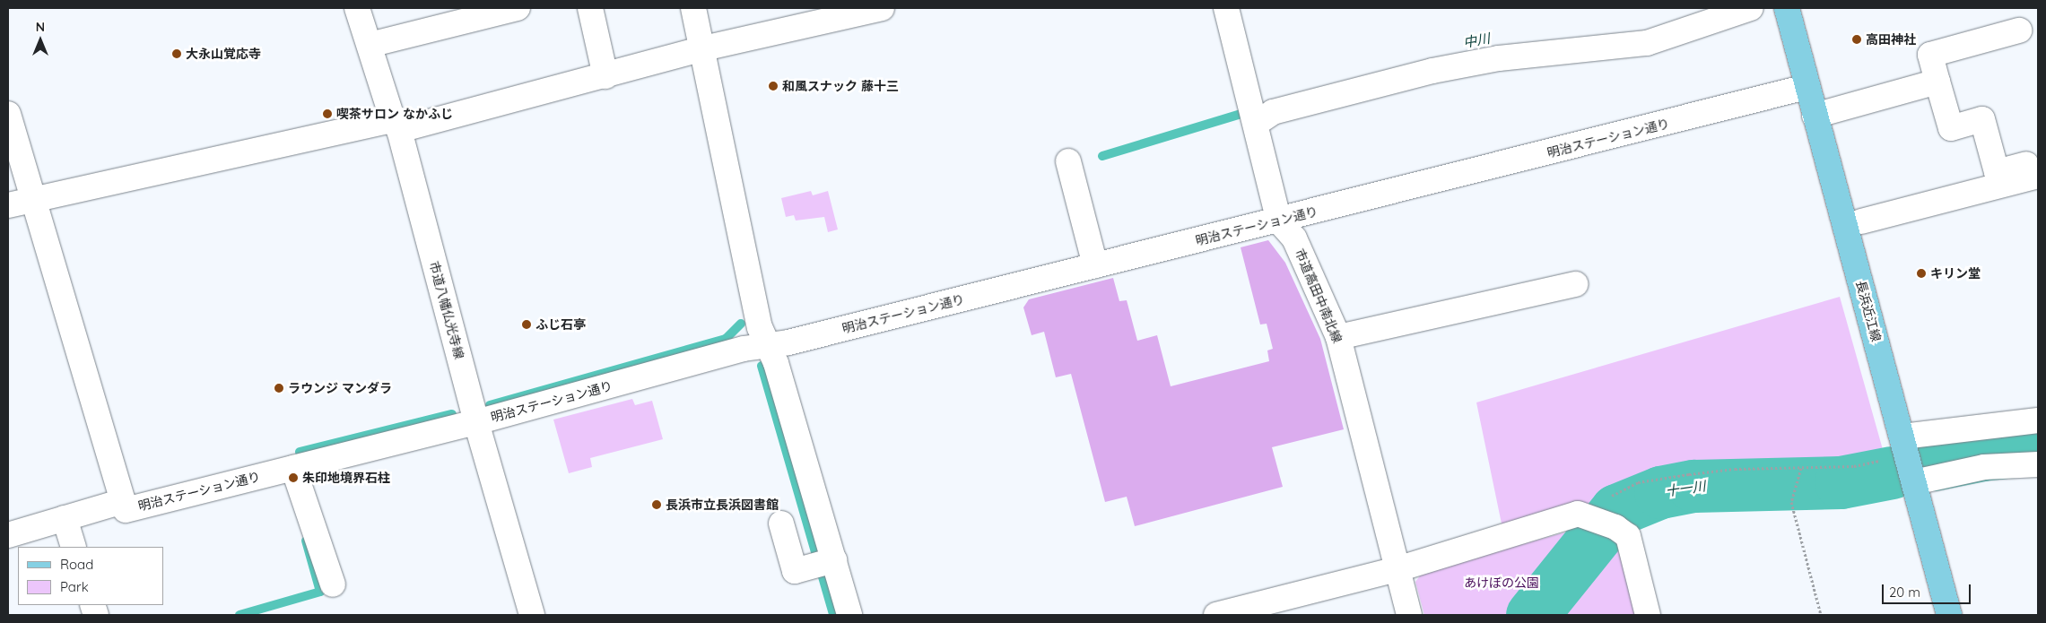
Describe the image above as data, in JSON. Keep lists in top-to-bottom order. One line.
{"streets":{"main road":["長浜近江線"],"street":["明治ステーション通り","市道高田中南北線","市道八幡仏光寺線"]},"crossings":[["明治ステーション通り","市道高田中南北線"],["明治ステーション通り","市道八幡仏光寺線"],["明治ステーション通り","長浜近江線"]],"water":["中川","十一川"],"parks":["あけぼの公園"],"places":["高田神社","大永山覚応寺","和風スナック 藤十三","喫茶サロン なかふじ","キリン堂","ふじ石亭","ラウンジ マンダラ","朱印地境界石柱","長浜市立長浜図書館"],"legend":["Road","Park"],"scale_bar":"20 m","north":"top"}
